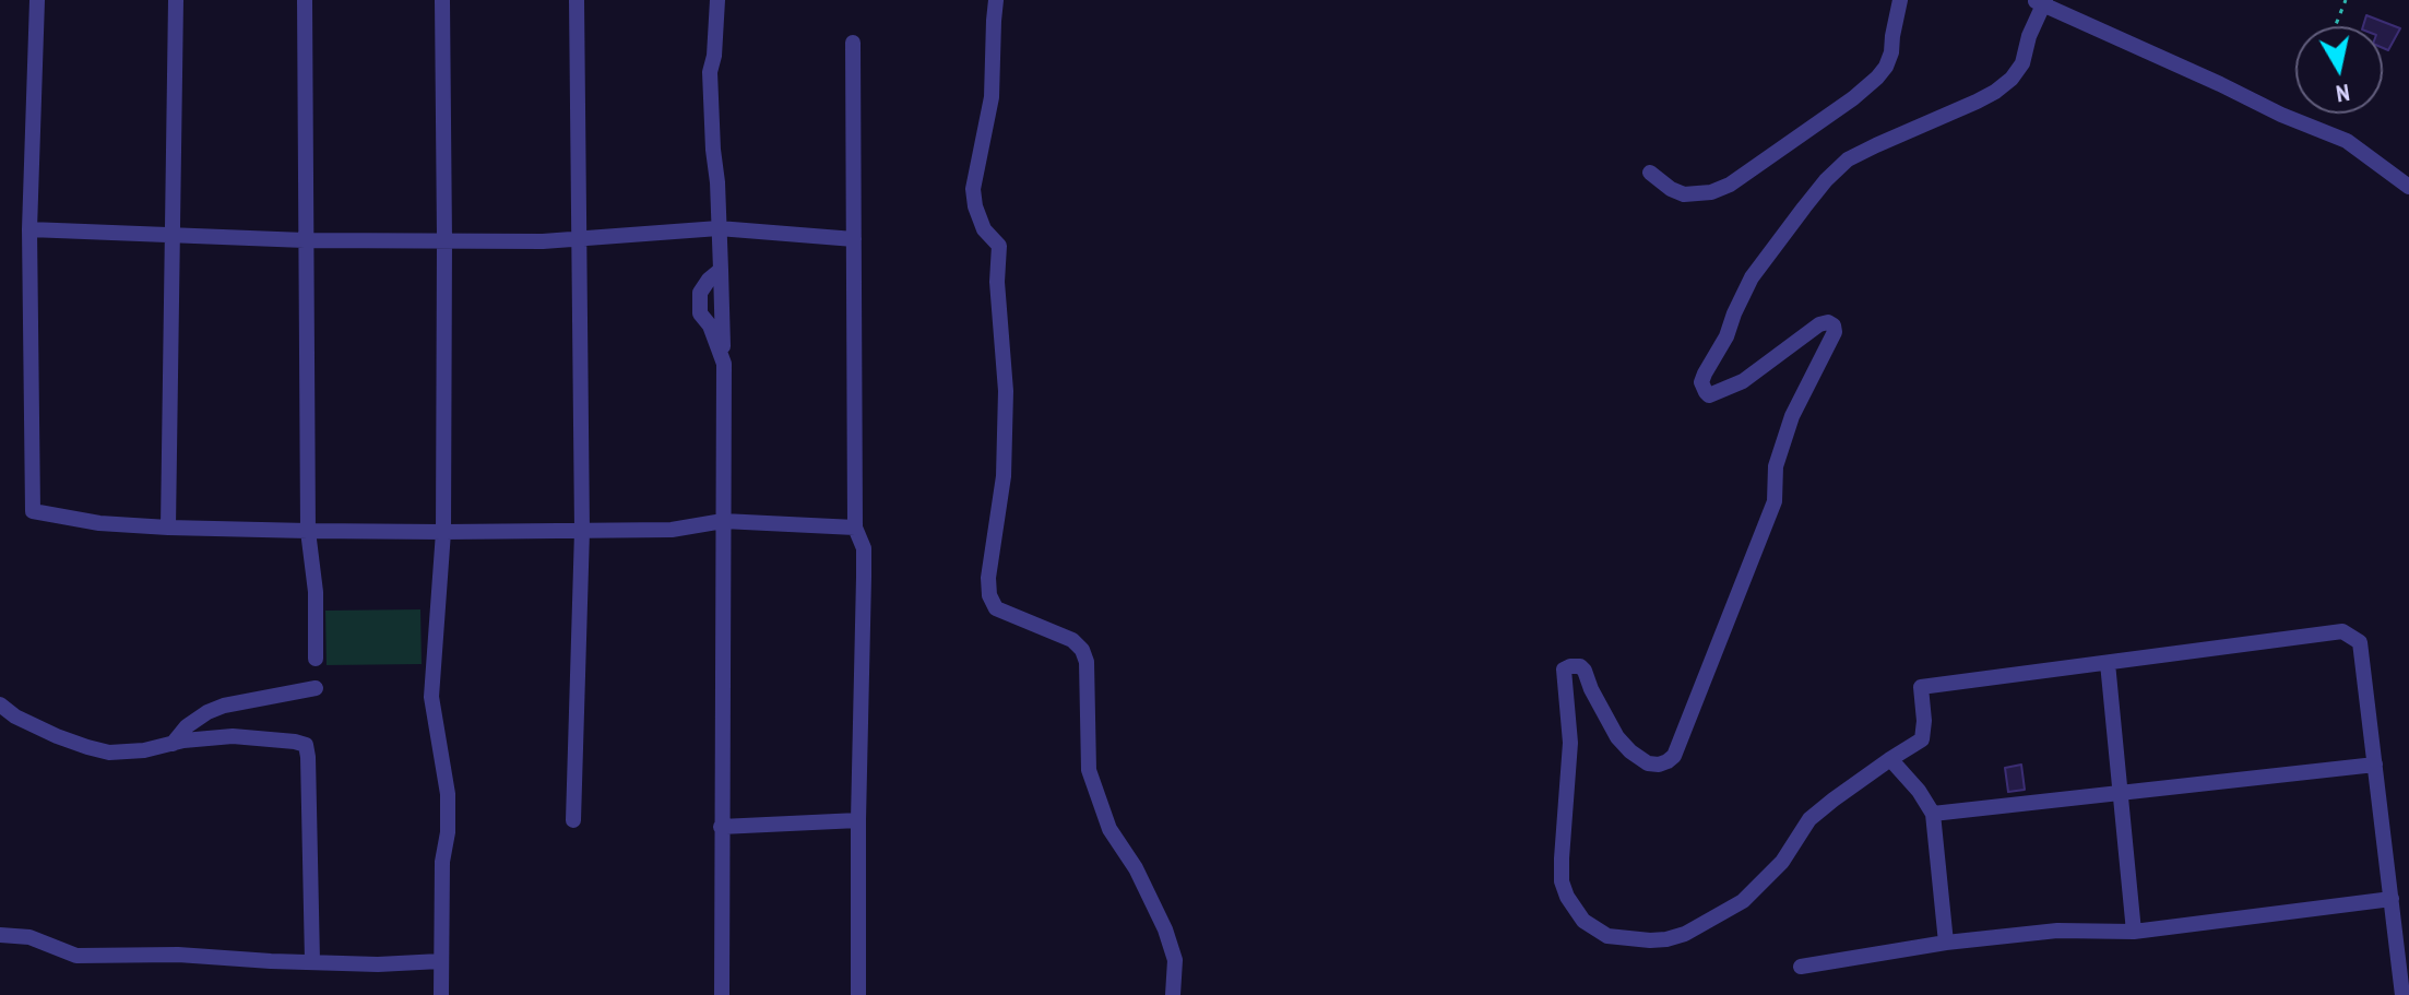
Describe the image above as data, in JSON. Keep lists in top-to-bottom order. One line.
{"north":"bottom"}
